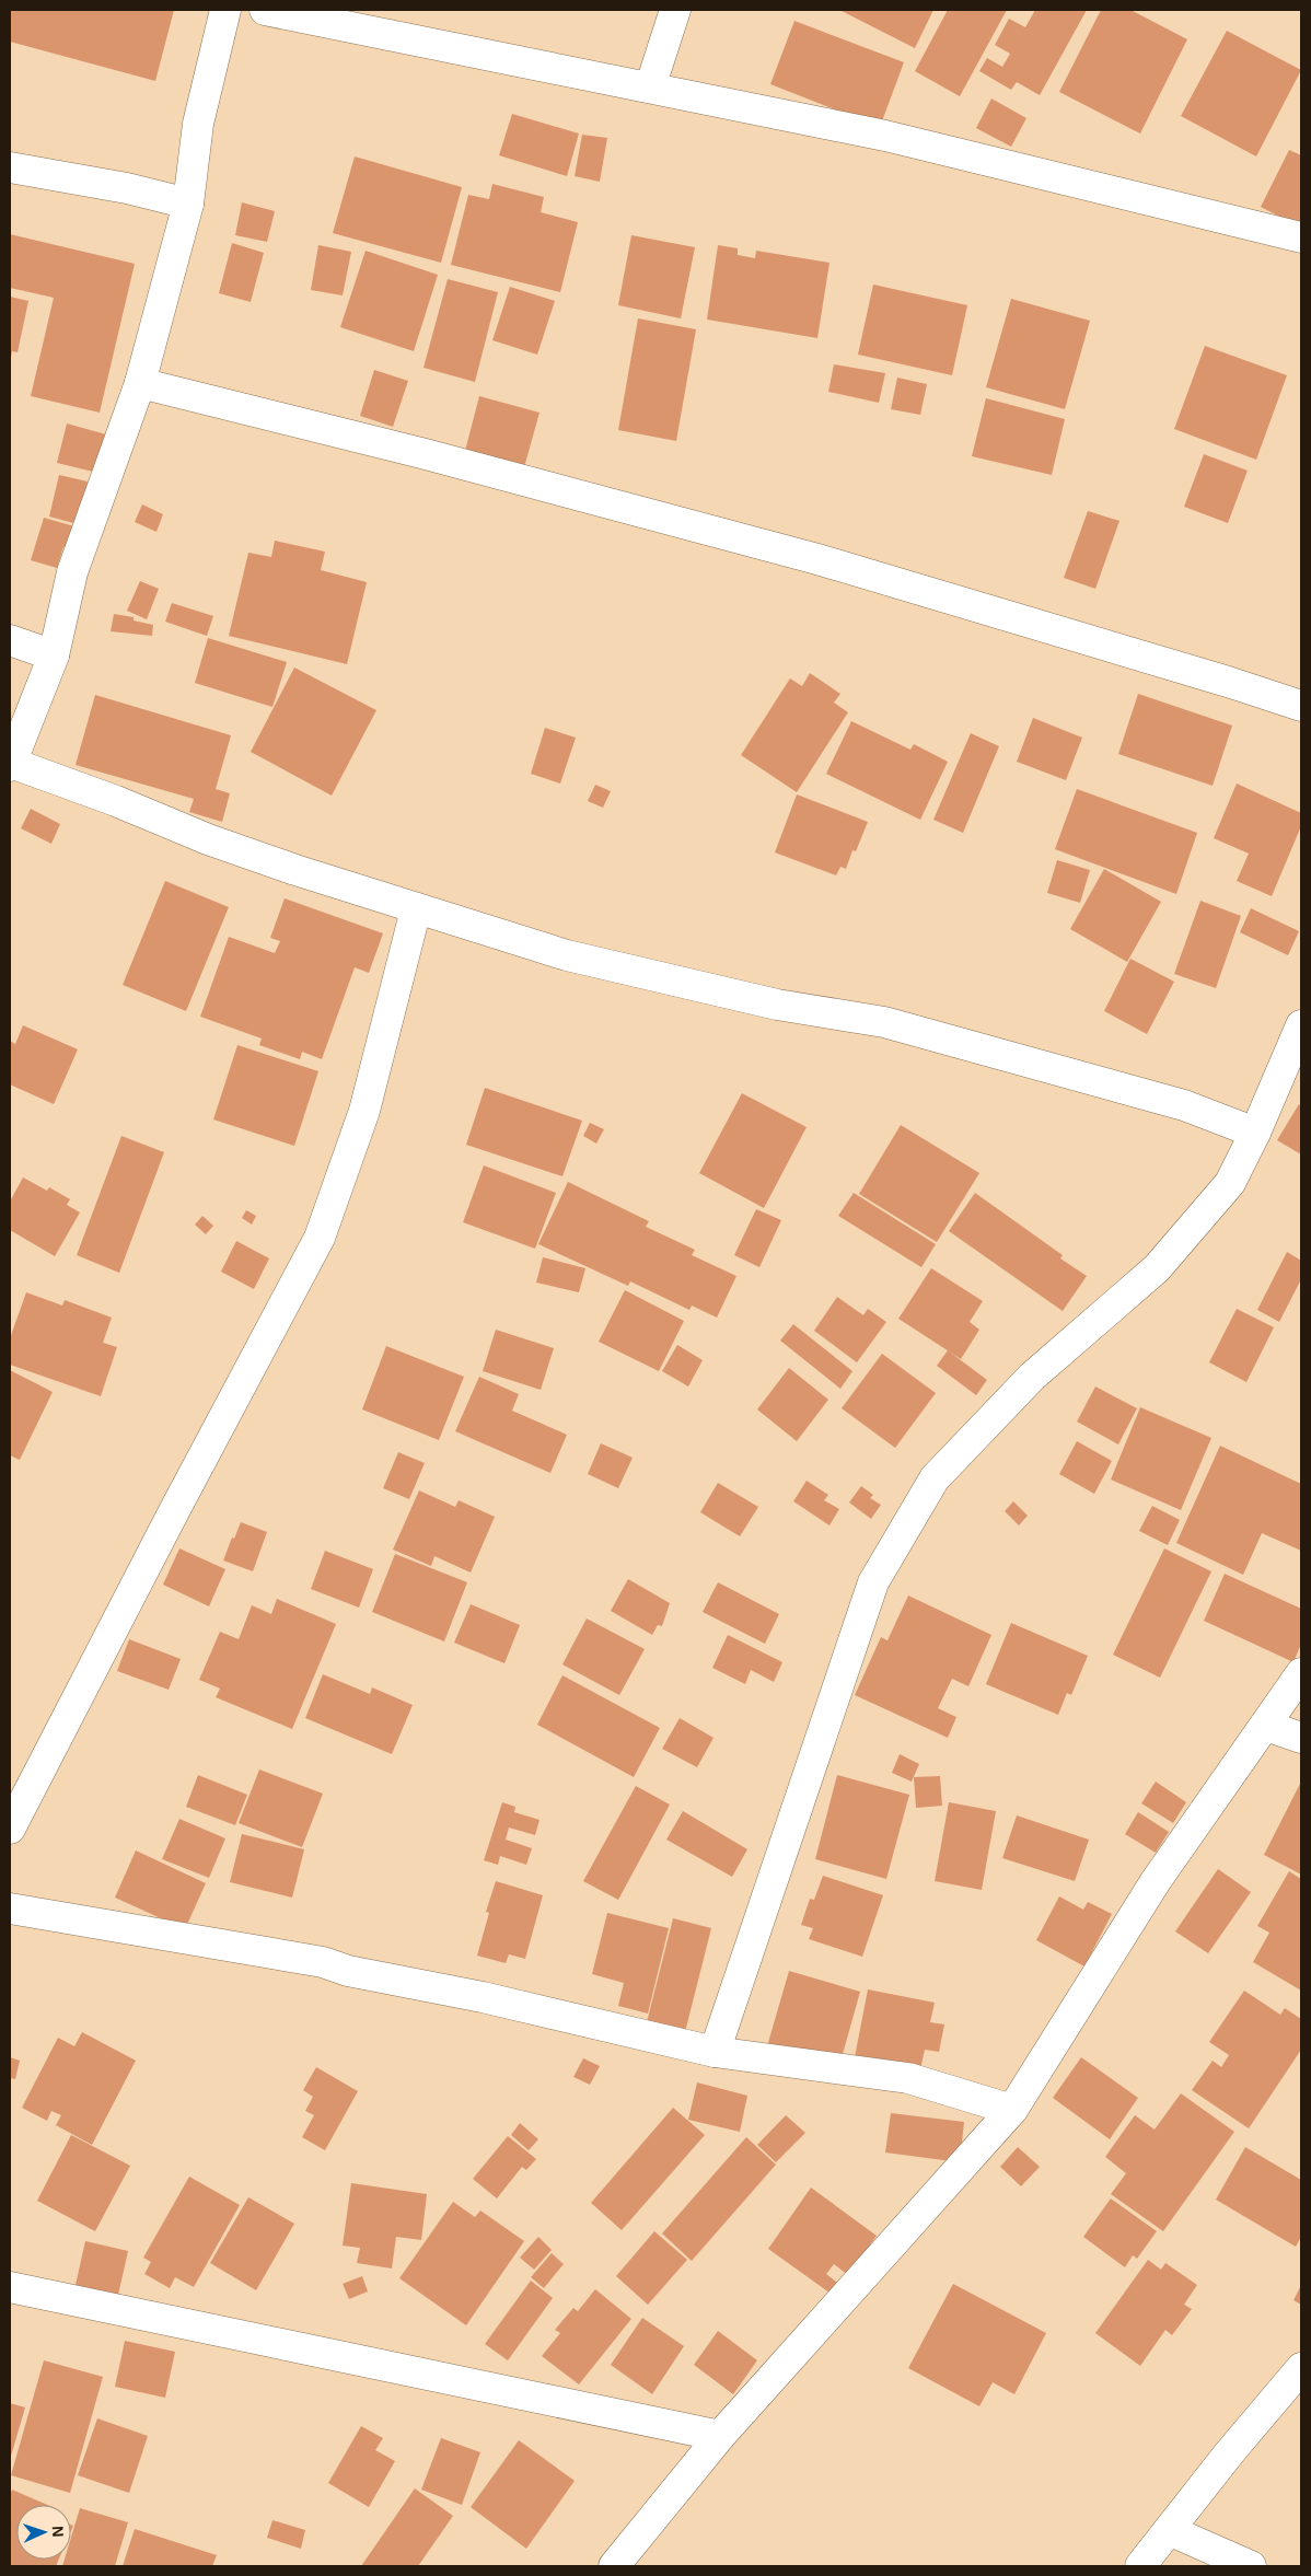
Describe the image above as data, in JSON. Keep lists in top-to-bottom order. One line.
{"north":"right"}
